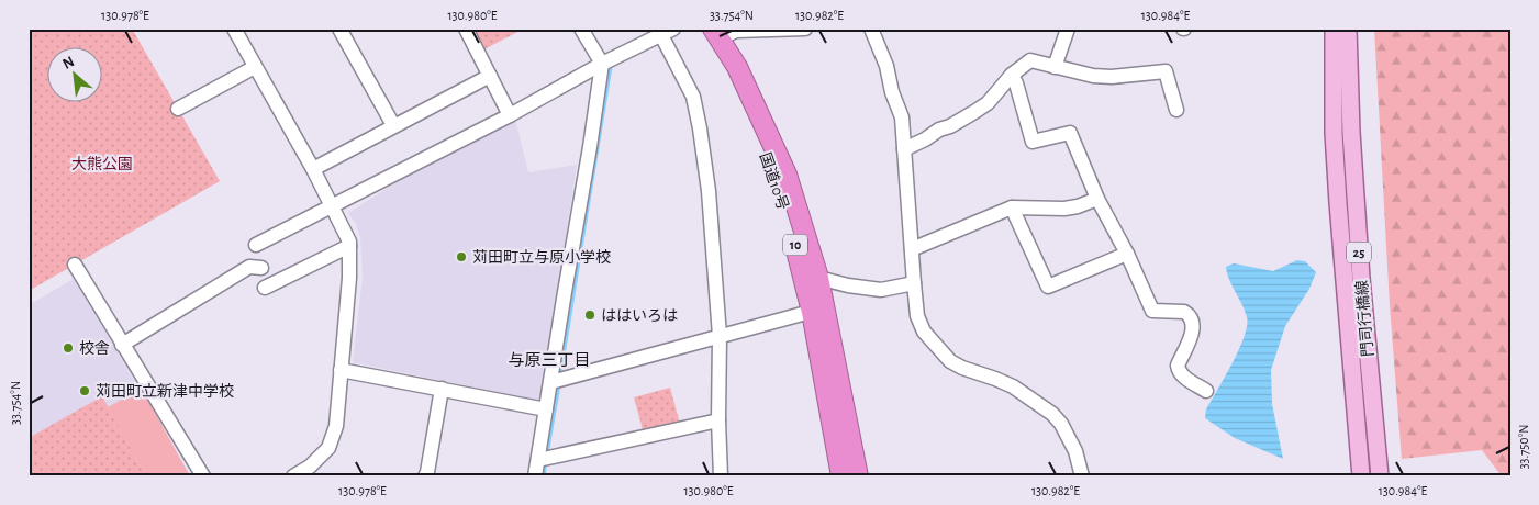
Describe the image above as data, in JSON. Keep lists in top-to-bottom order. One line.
{"streets":{"highway":["国道10号","10"],"main road":["25","門司行橋線"]},"districts":["与原三丁目"],"parks":["大熊公園"],"places":["苅田町立与原小学校","ははいろは","校舎","苅田町立新津中学校"],"north":"top left","coordinates":["130.978°E","130.980°E","33.754°N","130.982°E","130.984°E","33.750°N"]}
